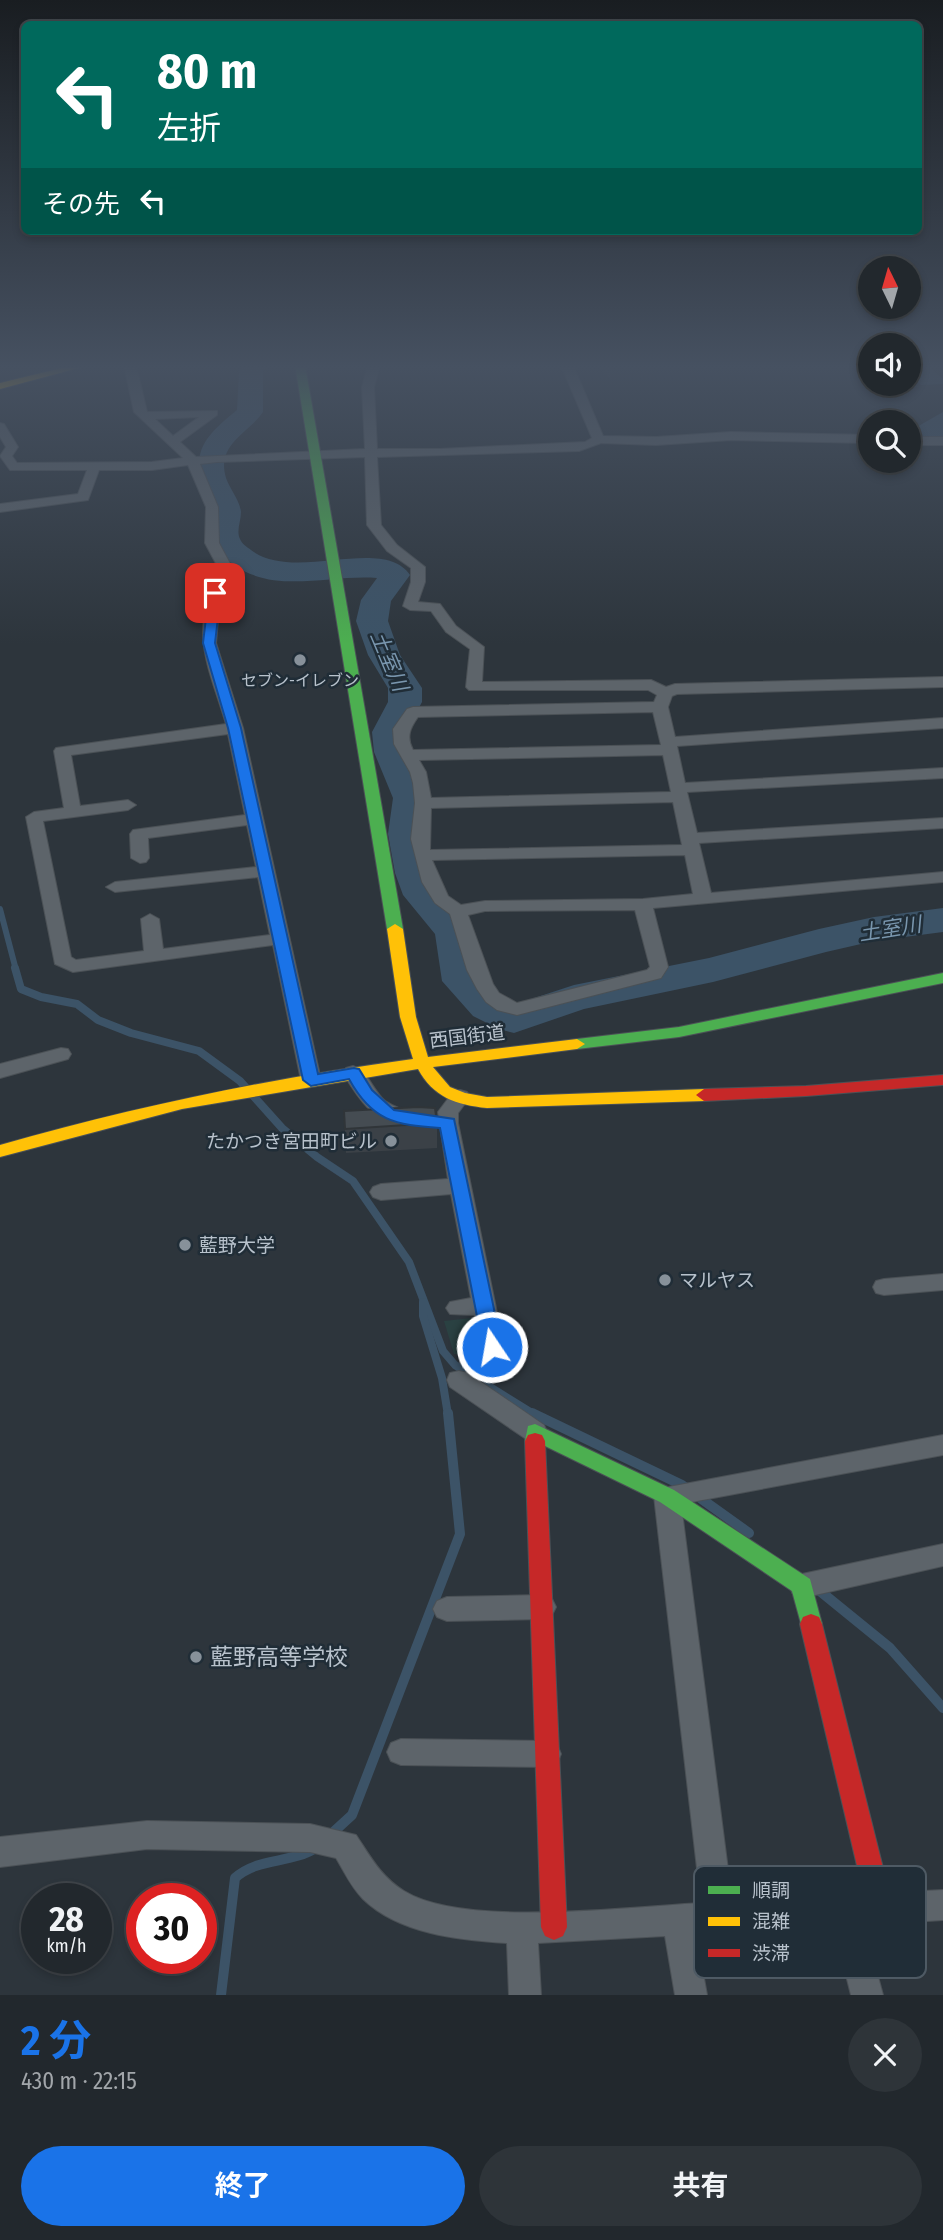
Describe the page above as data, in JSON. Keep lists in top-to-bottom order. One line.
{"streets":{"street":["西国街道"]},"water":["土室川"],"places":["セブン-イレブン","たかつき宮田町ビル","藍野大学","マルヤス","藍野高等学校"],"legend":["順調","混雑","渋滞"],"north":"top","page":{"turn":["80 m","左折"],"then":"その先","speed":"28 km/h","limit":"30","heading":["2 分","430 m · 22:15"],"buttons":["終了","共有"]}}
